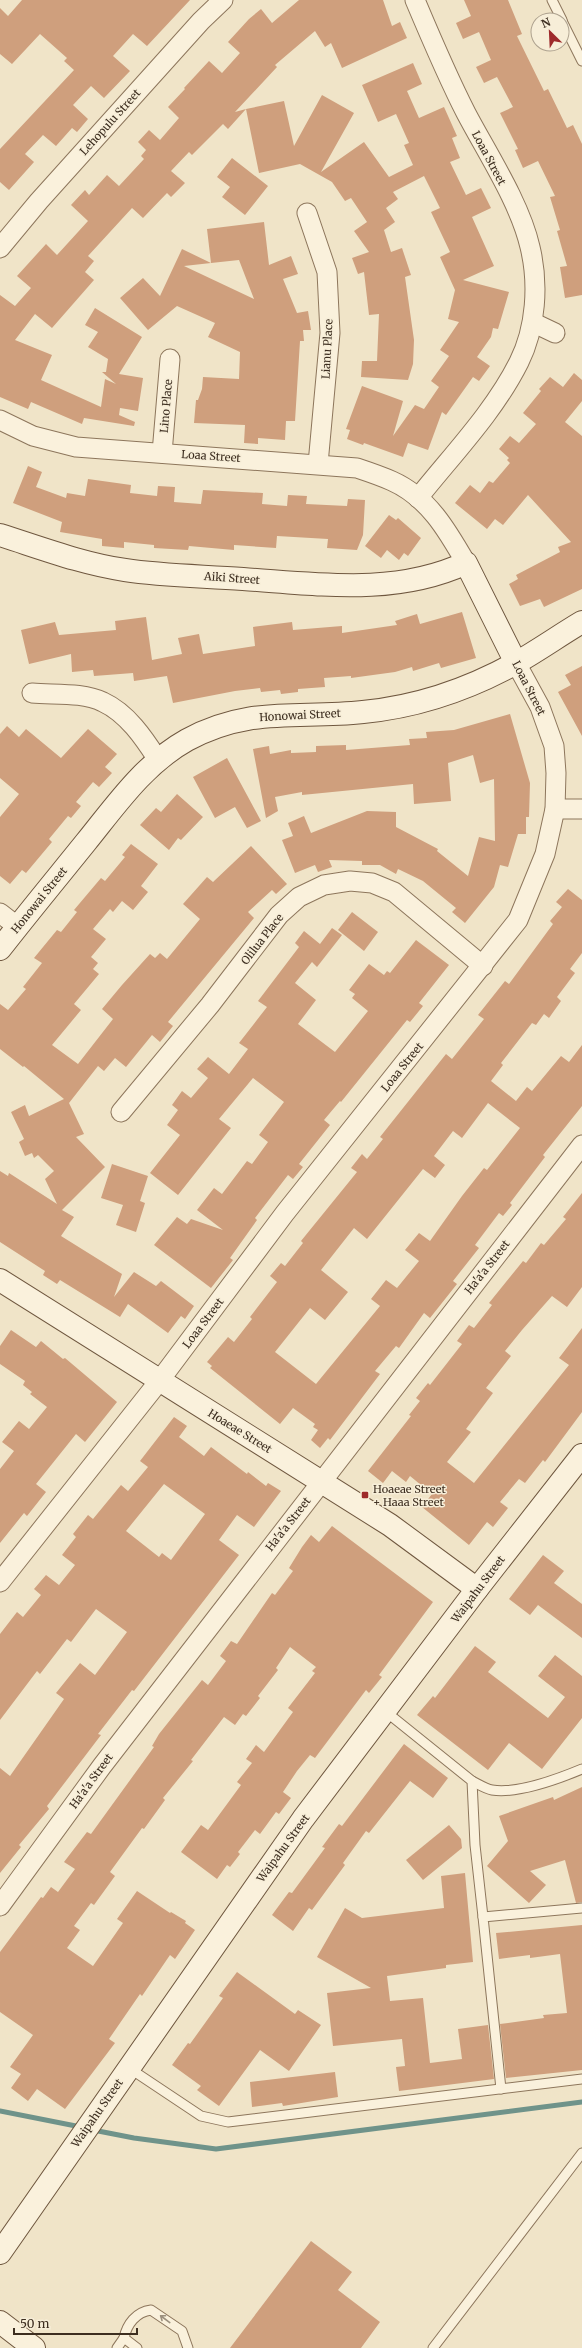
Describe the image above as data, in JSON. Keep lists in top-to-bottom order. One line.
{"streets":{"street":["Lehopulu Street","Loaa Street","Lianu Place","Lino Place","Aiki Street","Honowai Street","Olilua Place","Ha'a'a Street","Hoaeae Street","Waipahu Street"]},"crossings":[["Loaa Street","Lianu Place"],["Loaa Street","Lino Place"],["Loaa Street","Aiki Street"],["Loaa Street","Honowai Street"],["Loaa Street","Olilua Place"],["Loaa Street","Hoaeae Street"],["Ha'a'a Street","Hoaeae Street"],["Hoaeae Street","Waipahu Street"]],"places":{"transit":["Hoaeae Street + Haaa Street"]},"scale_bar":"50 m","north":"top left"}
